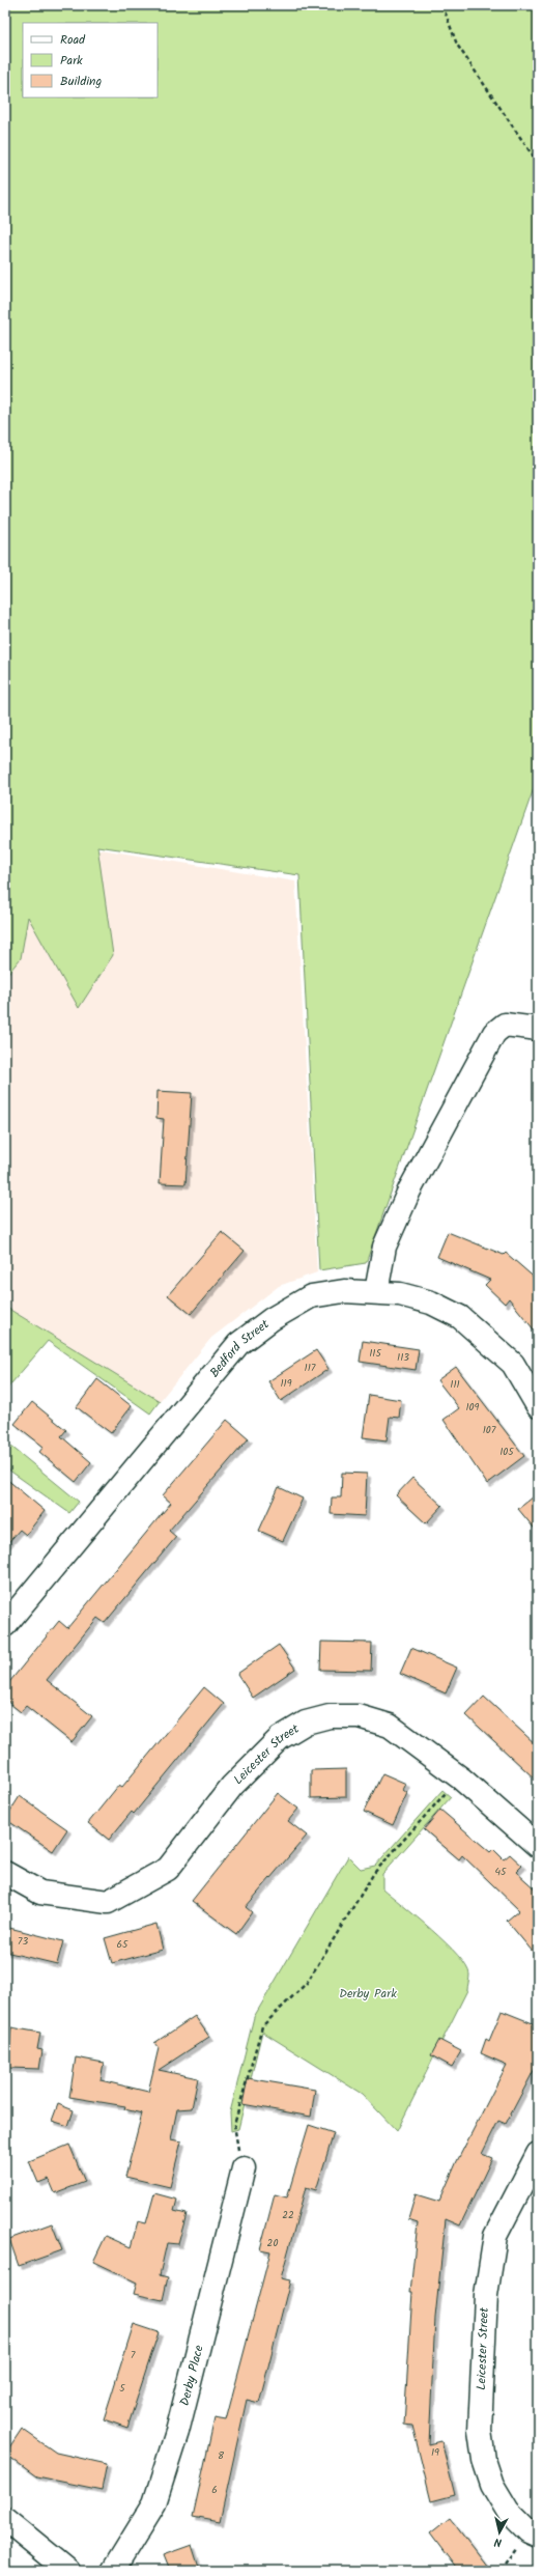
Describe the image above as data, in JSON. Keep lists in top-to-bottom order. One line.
{"streets":{"street":["Bedford Street","Leicester Street","Derby Place"]},"parks":["Derby Park"],"house_numbers":["115","113","117","119","111","109","107","105","45","73","65","22","20","7","5","19","8","6"],"legend":["Road","Park","Building"],"north":"bottom"}
